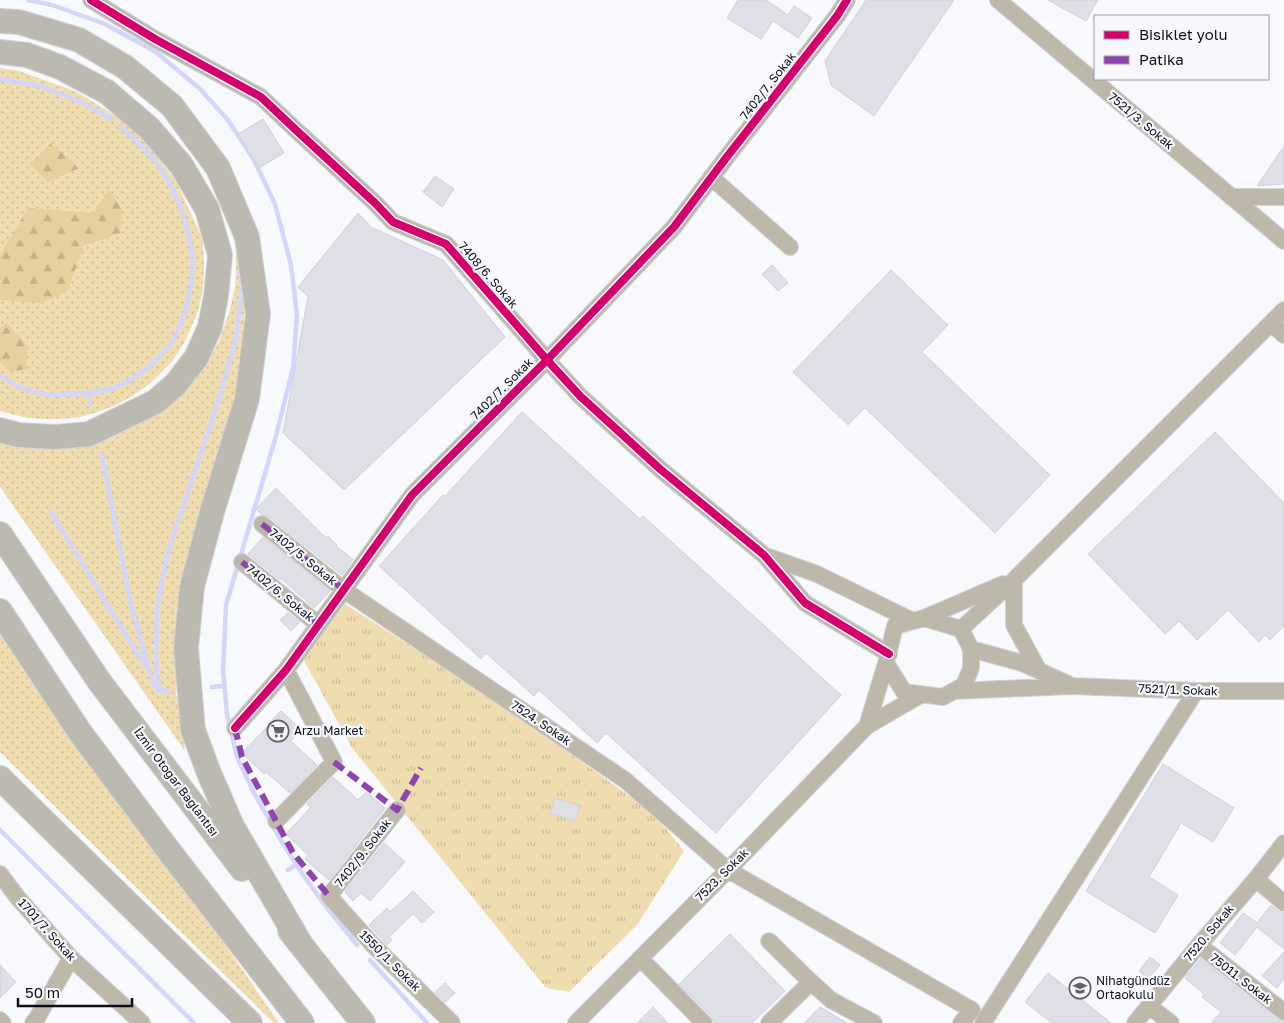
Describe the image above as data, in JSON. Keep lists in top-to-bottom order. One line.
{"streets":{"highway":["İzmir Otogar Bağlantısı"],"street":["7402/7. Sokak","7521/3. Sokak","7408/6. Sokak","7402/5. Sokak","7402/6. Sokak","7521/1. Sokak","7524. Sokak","7402/9. Sokak","7523. Sokak","1701/7. Sokak","7520. Sokak","1550/1. Sokak","75011. Sokak"]},"crossings":[["7402/7. Sokak","7408/6. Sokak"],["7402/7. Sokak","7402/5. Sokak"],["7402/7. Sokak","7402/6. Sokak"],["7402/7. Sokak","7524. Sokak"],["7402/5. Sokak","7524. Sokak"],["7524. Sokak","7523. Sokak"],["7402/9. Sokak","1550/1. Sokak"],["7520. Sokak","75011. Sokak"]],"places":{"supermarket":["Arzu Market"],"school or university":["Nihatgündüz Ortaokulu"]},"legend":["Bisiklet yolu","Patika"],"scale_bar":"50 m"}
